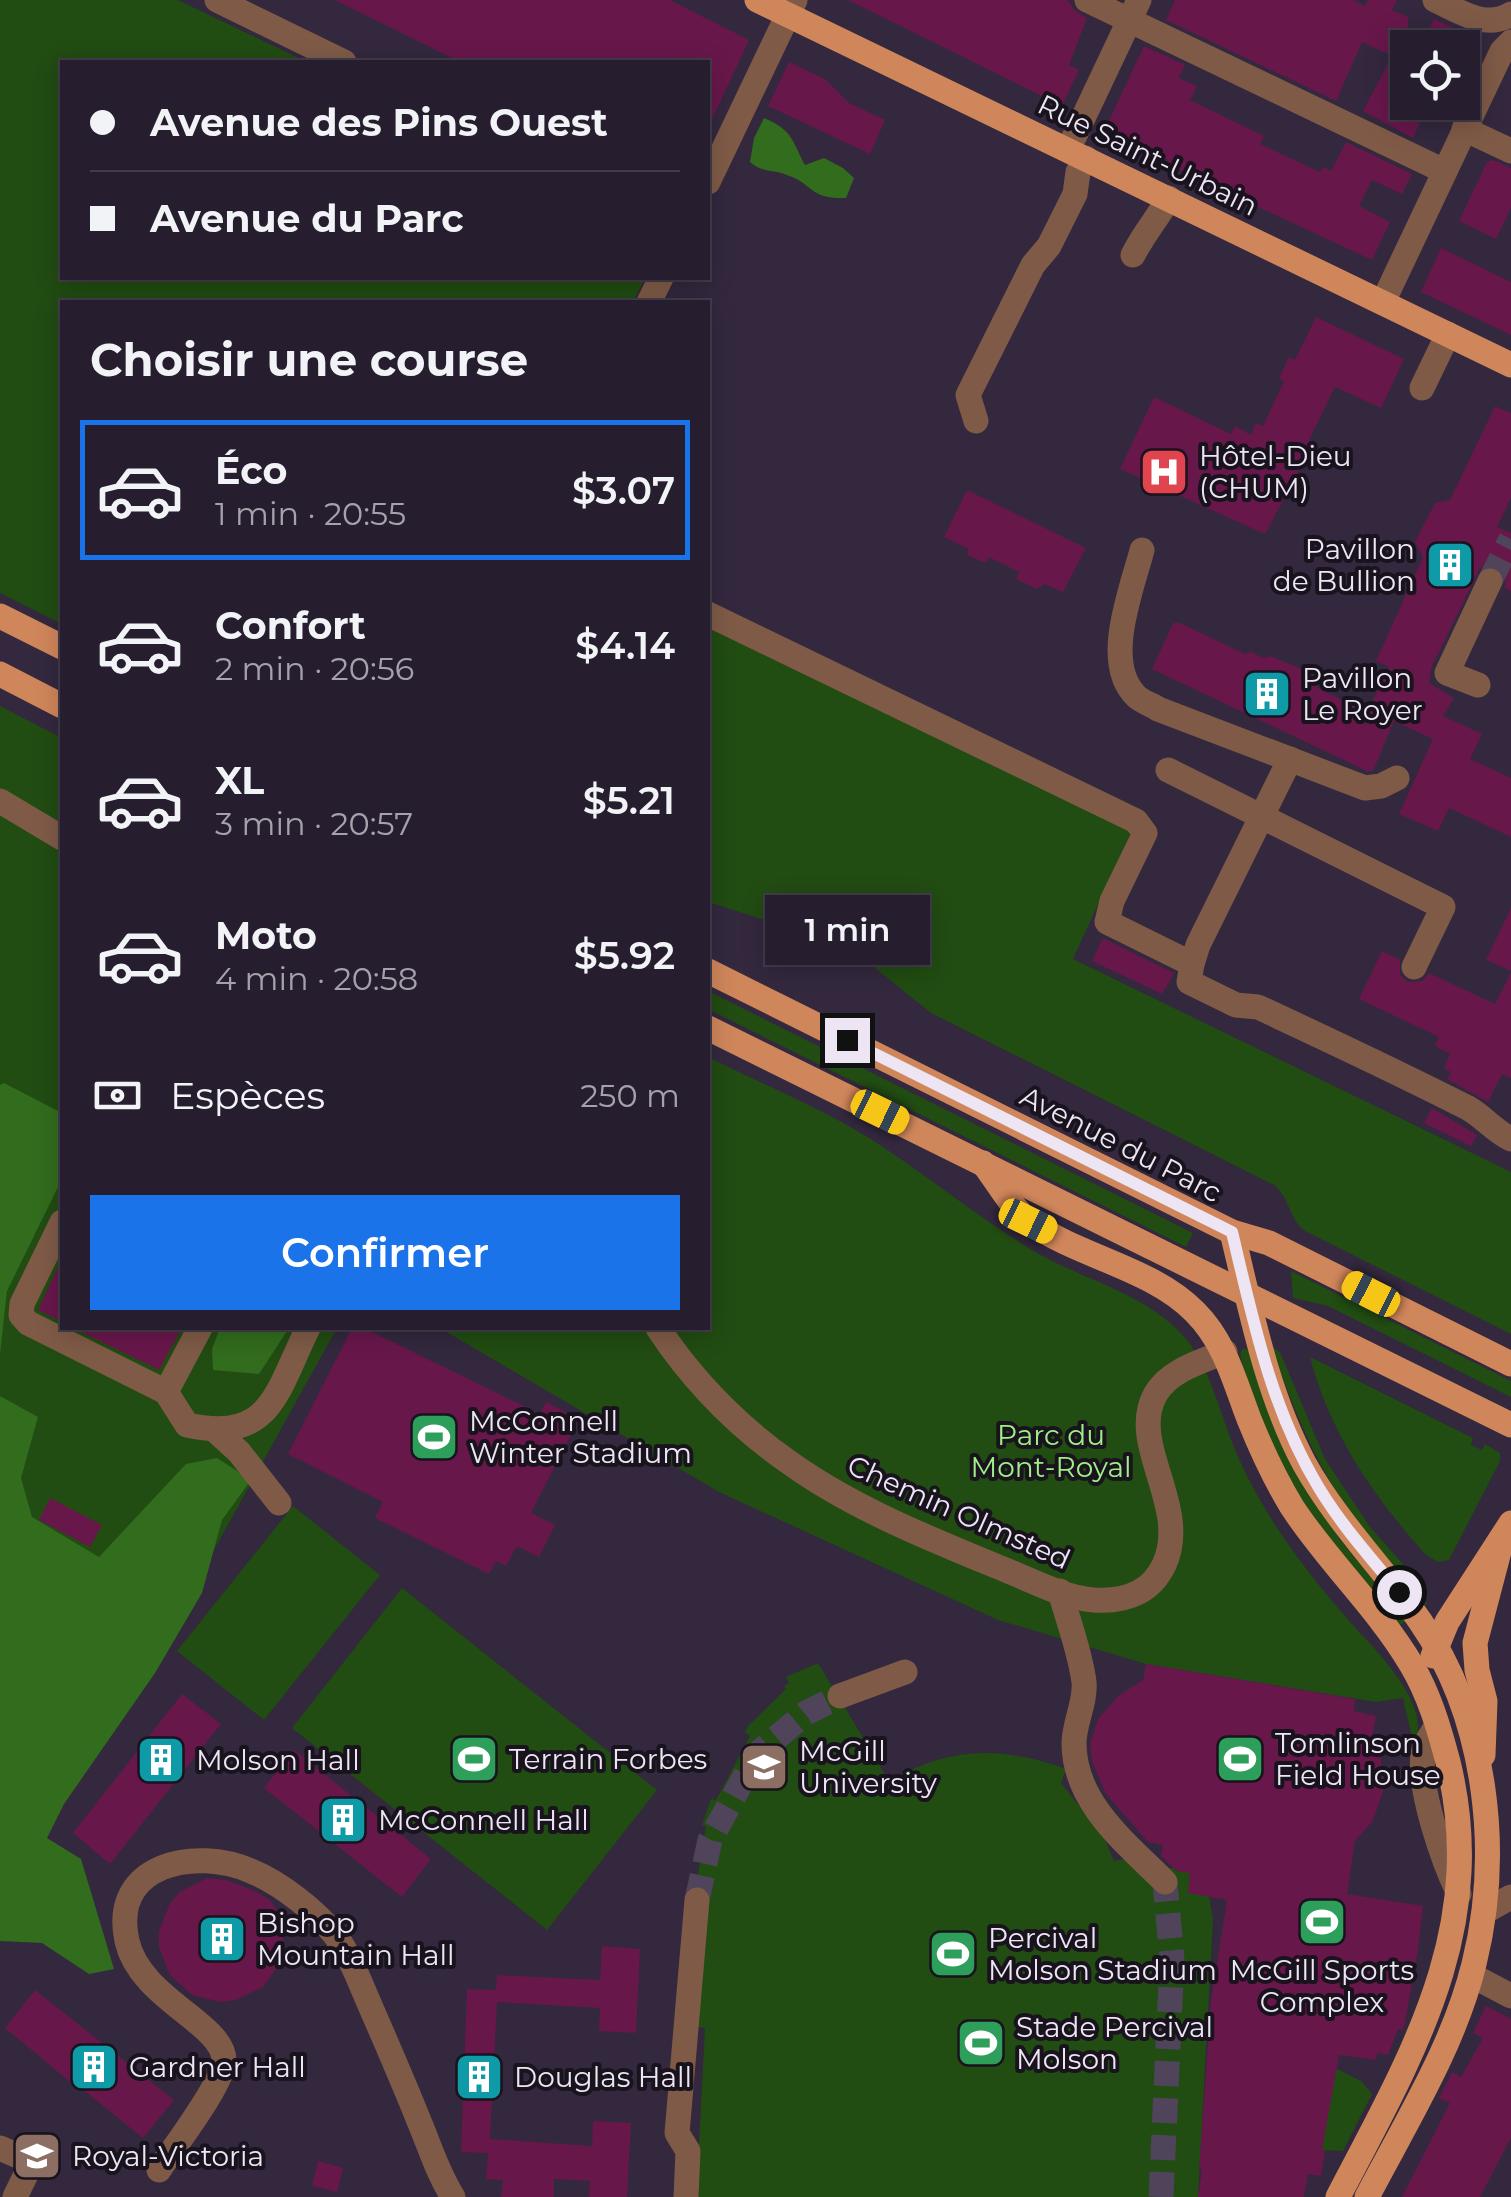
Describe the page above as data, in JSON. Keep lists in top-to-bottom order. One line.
{"streets":{"main road":["Rue Saint-Urbain","Avenue du Parc"],"street":["Chemin Olmsted"]},"parks":["Parc du Mont-Royal"],"places":{"hospital":["Hôtel-Dieu (CHUM)"],"building":["Pavillon de Bullion","Pavillon Le Royer","Molson Hall","McConnell Hall","Bishop Mountain Hall","Gardner Hall","Douglas Hall"],"sports":["McConnell Winter Stadium","Terrain Forbes","Tomlinson Field House","McGill Sports Complex","Percival Molson Stadium","Stade Percival Molson"],"school or university":["McGill University","Royal-Victoria"]},"page":{"banner":["Avenue des Pins Ouest","Avenue du Parc"],"heading":"Choisir une course","list":[{"name":"Éco","note":"1 min · 20:55","value":"$3.07"},{"name":"Confort","note":"2 min · 20:56","value":"$4.14"},{"name":"XL","note":"3 min · 20:57","value":"$5.21"},{"name":"Moto","note":"4 min · 20:58","value":"$5.92"}],"bubble":"1 min","pay":["Espèces","250 m"],"buttons":"Confirmer"}}
